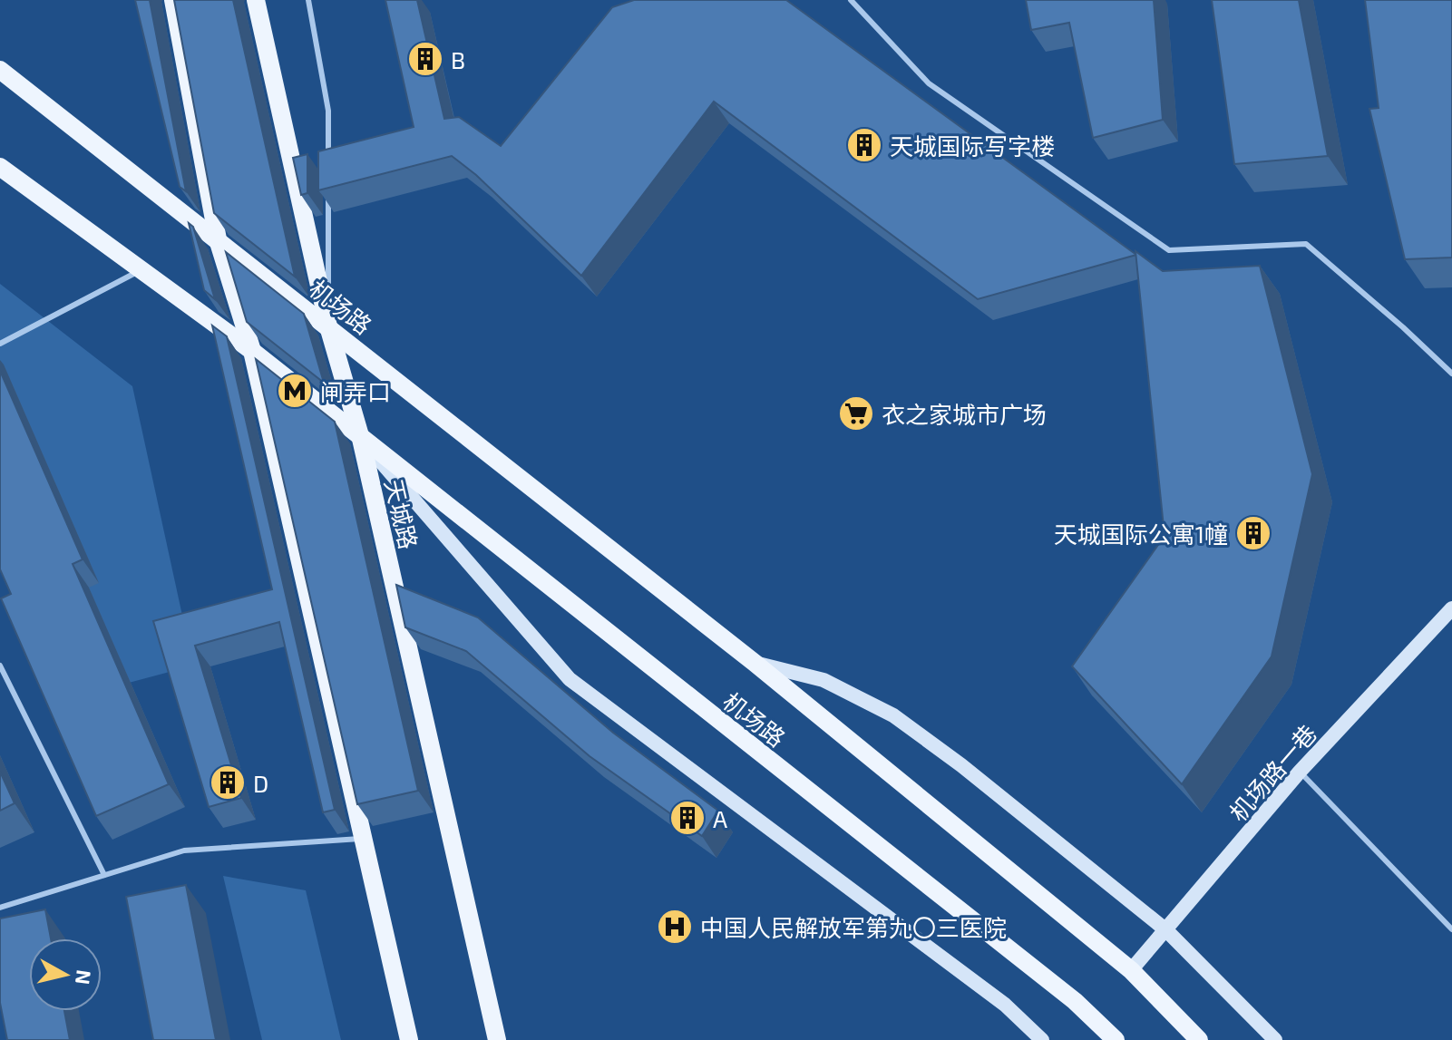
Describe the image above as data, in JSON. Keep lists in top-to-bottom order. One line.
{"streets":{"main road":["机场路","天城路","机场路一巷"]},"crossings":[["机场路","天城路"],["机场路","机场路一巷"]],"places":{"building":["B","天城国际写字楼","天城国际公寓1幢","D","A"],"metro station":["闸弄口"],"supermarket":["衣之家城市广场"],"hospital":["中国人民解放军第九〇三医院"]},"north":"right"}
